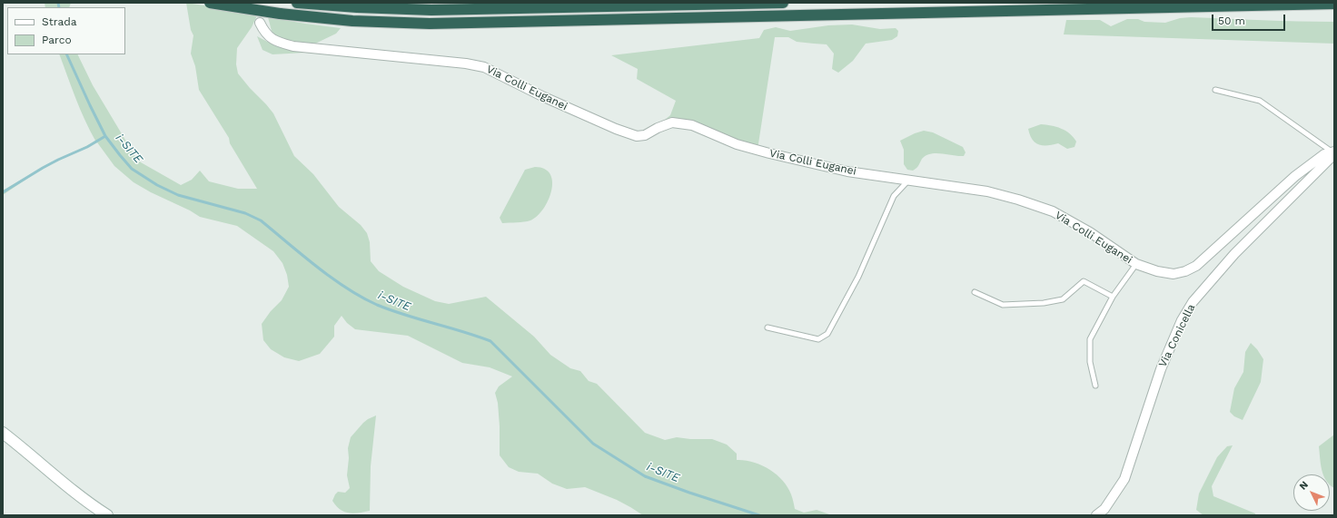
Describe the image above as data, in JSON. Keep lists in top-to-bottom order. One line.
{"streets":{"street":["Via Colli Euganei","Via Conicella"]},"crossings":[["Via Colli Euganei","Via Conicella"]],"water":["i-SITE"],"legend":["Strada","Parco"],"scale_bar":"50 m","north":"top left"}
